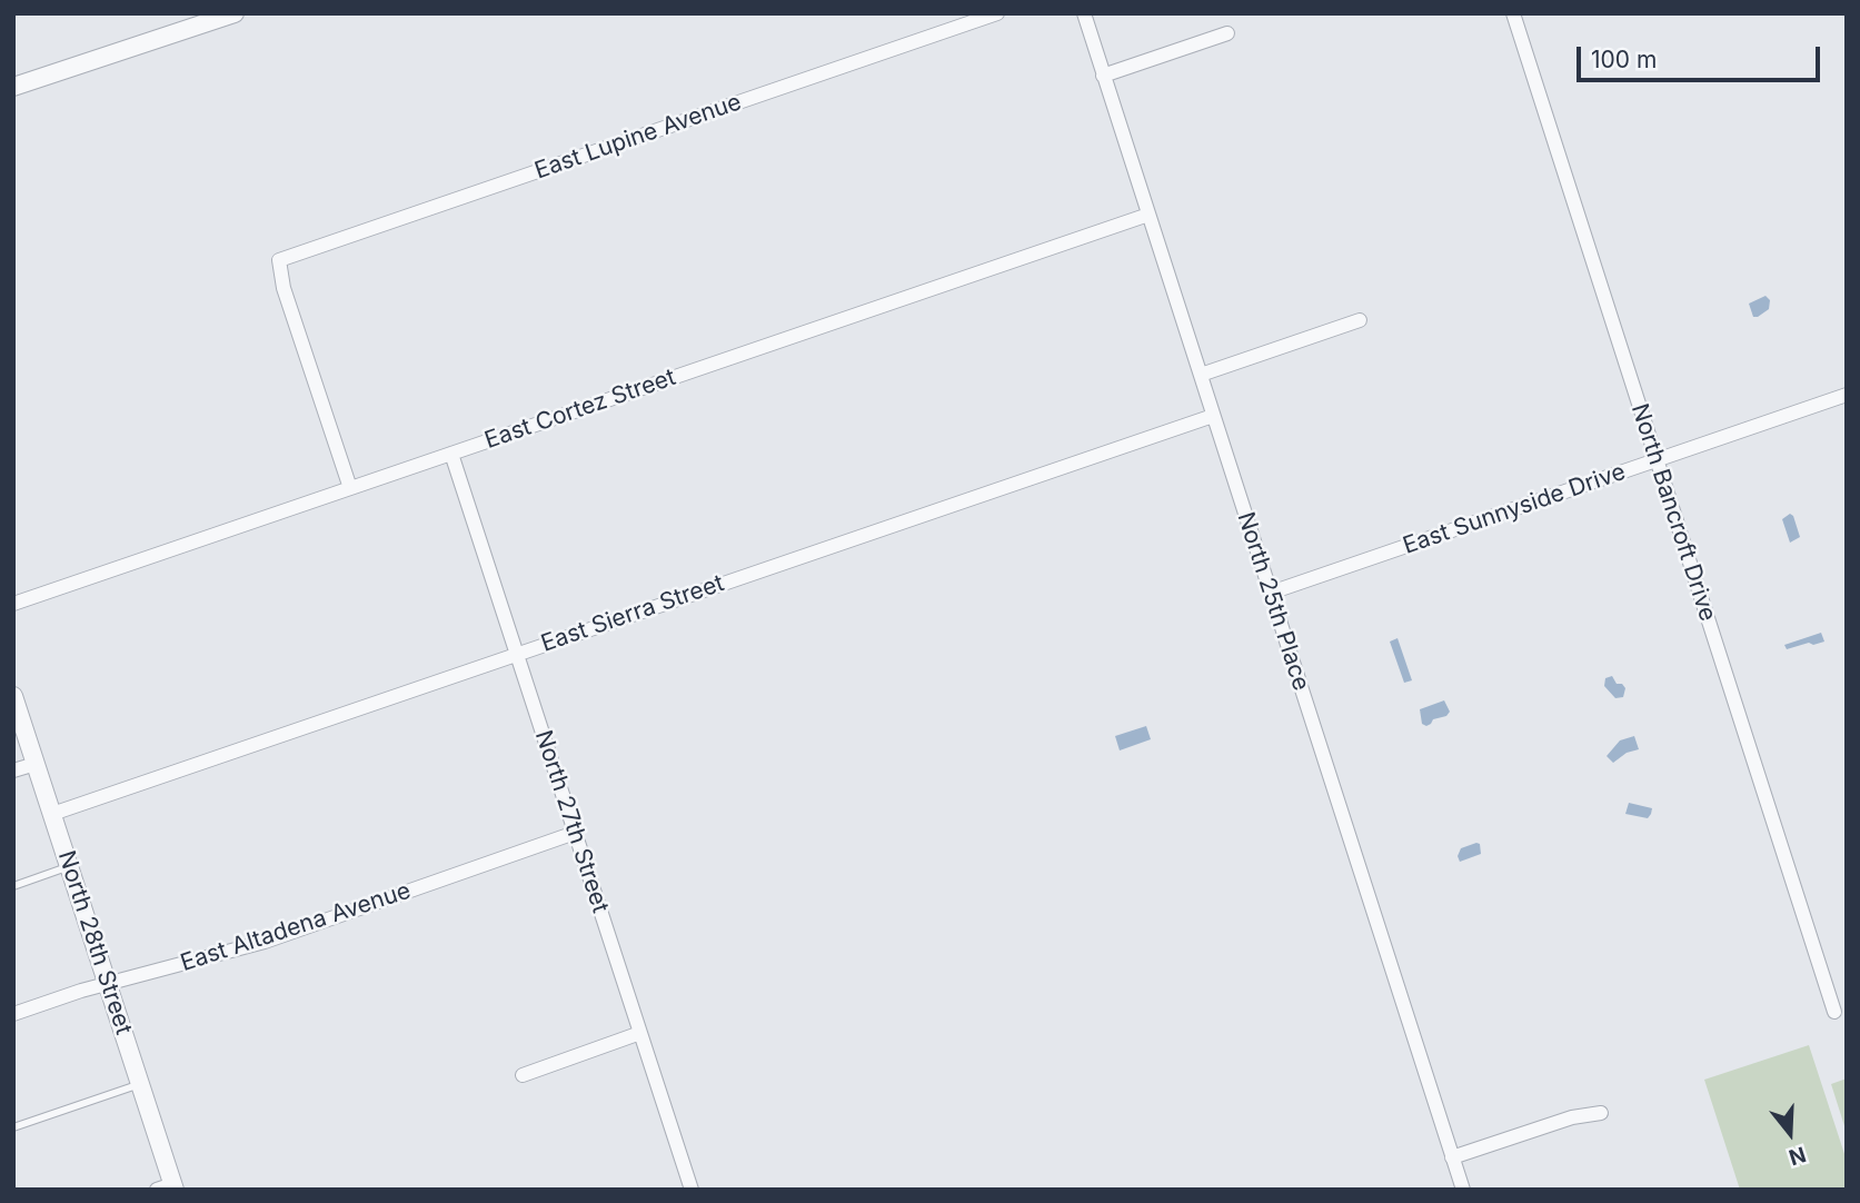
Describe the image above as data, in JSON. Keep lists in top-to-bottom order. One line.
{"streets":{"street":["East Lupine Avenue","East Cortez Street","East Sunnyside Drive","North Bancroft Drive","North 25th Place","East Sierra Street","North 27th Street","East Altadena Avenue","North 28th Street"]},"crossings":[["East Lupine Avenue","East Cortez Street"],["East Cortez Street","North 25th Place"],["East Cortez Street","North 27th Street"],["East Sunnyside Drive","North Bancroft Drive"],["East Sunnyside Drive","North 25th Place"],["North 25th Place","East Sierra Street"],["East Sierra Street","North 27th Street"],["East Sierra Street","North 28th Street"],["North 27th Street","East Altadena Avenue"],["East Altadena Avenue","North 28th Street"]],"scale_bar":"100 m","north":"bottom"}
